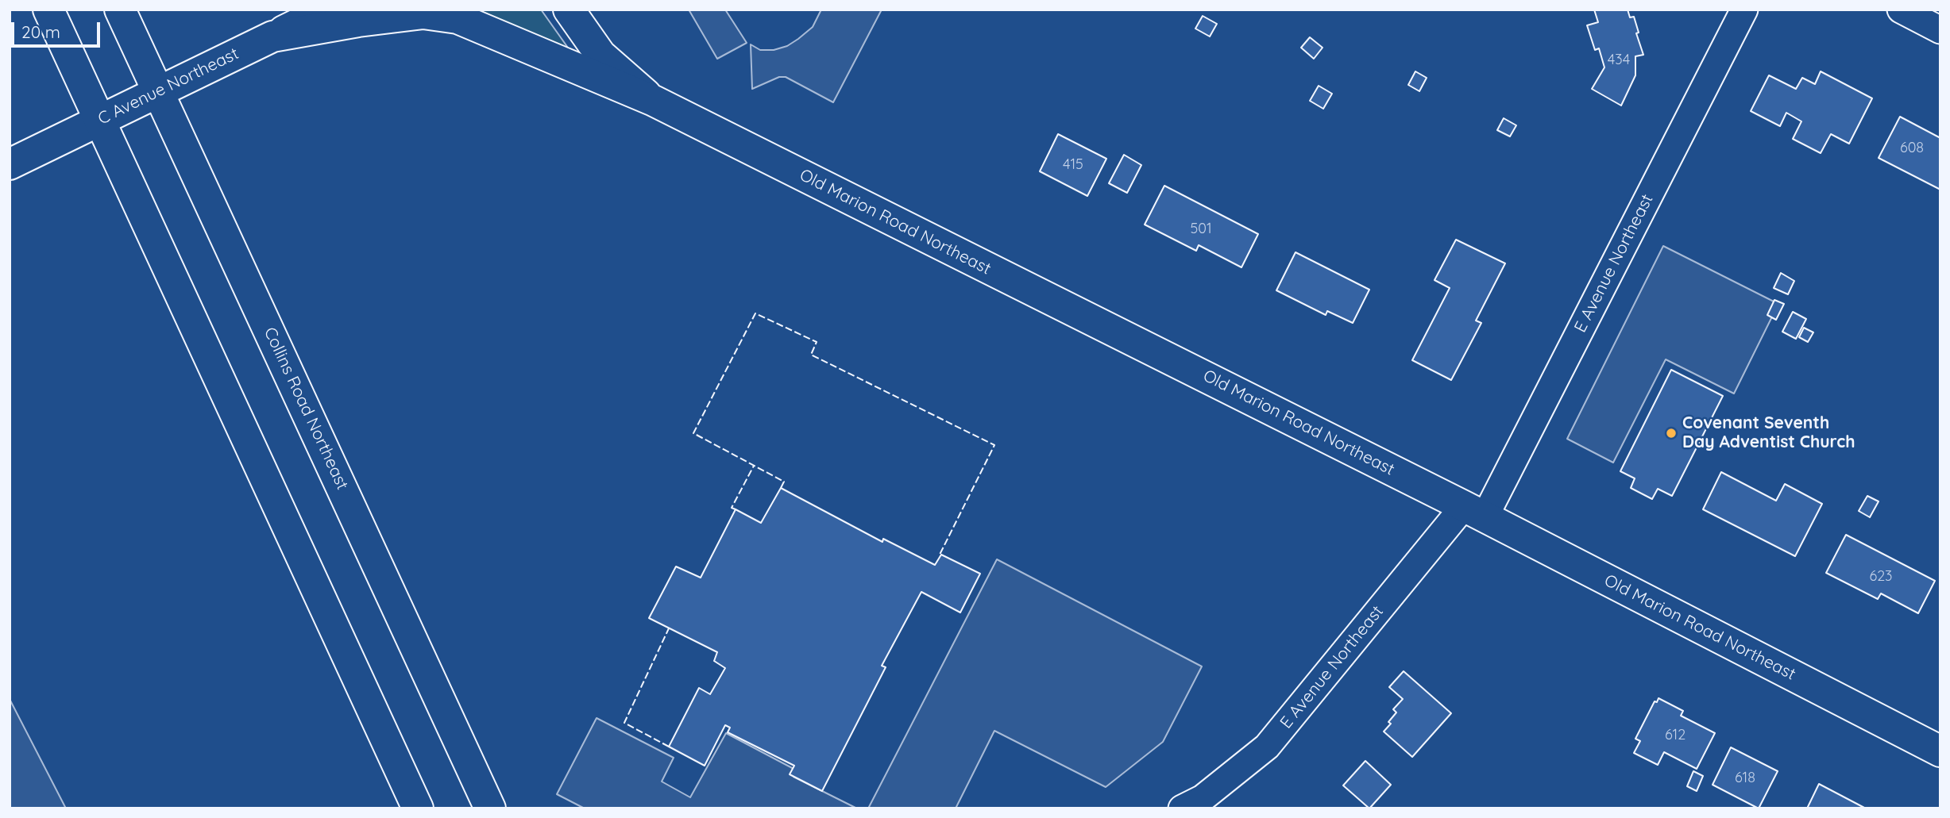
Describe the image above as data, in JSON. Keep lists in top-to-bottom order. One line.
{"streets":{"main road":["C Avenue Northeast","Old Marion Road Northeast","Collins Road Northeast"],"street":["E Avenue Northeast"]},"crossings":[["C Avenue Northeast","Old Marion Road Northeast"],["C Avenue Northeast","Collins Road Northeast"],["Old Marion Road Northeast","E Avenue Northeast"]],"places":["Covenant Seventh Day Adventist Church"],"house_numbers":["434","608","415","501","623","612","618"],"scale_bar":"20 m"}
